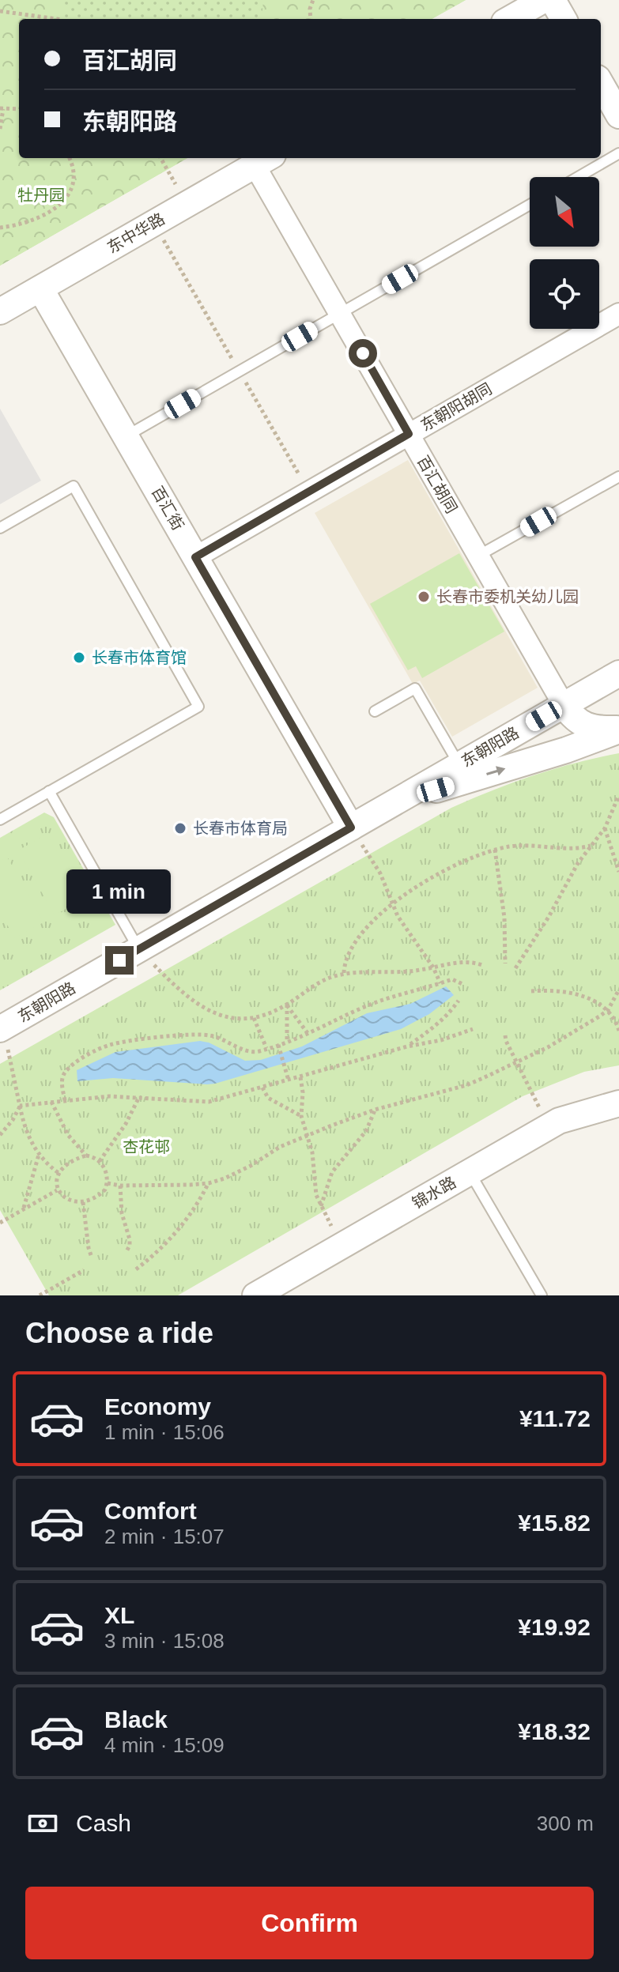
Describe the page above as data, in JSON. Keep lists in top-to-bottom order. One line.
{"streets":{"street":["东中华路","东朝阳胡同","百汇胡同","百汇街","东朝阳路","锦水路"]},"crossings":[["东中华路","百汇胡同"],["东中华路","百汇街"],["东朝阳胡同","百汇胡同"],["东朝阳胡同","百汇街"],["百汇胡同","东朝阳路"],["百汇街","东朝阳路"]],"parks":["牡丹园","杏花邨"],"places":["长春市委机关幼儿园","长春市体育馆","长春市体育局"],"north":"bottom right","page":{"banner":["百汇胡同","东朝阳路"],"bubble":"1 min","heading":"Choose a ride","list":[{"name":"Economy","note":"1 min · 15:06","value":"¥11.72"},{"name":"Comfort","note":"2 min · 15:07","value":"¥15.82"},{"name":"XL","note":"3 min · 15:08","value":"¥19.92"},{"name":"Black","note":"4 min · 15:09","value":"¥18.32"}],"pay":["Cash","300 m"],"buttons":"Confirm"}}
